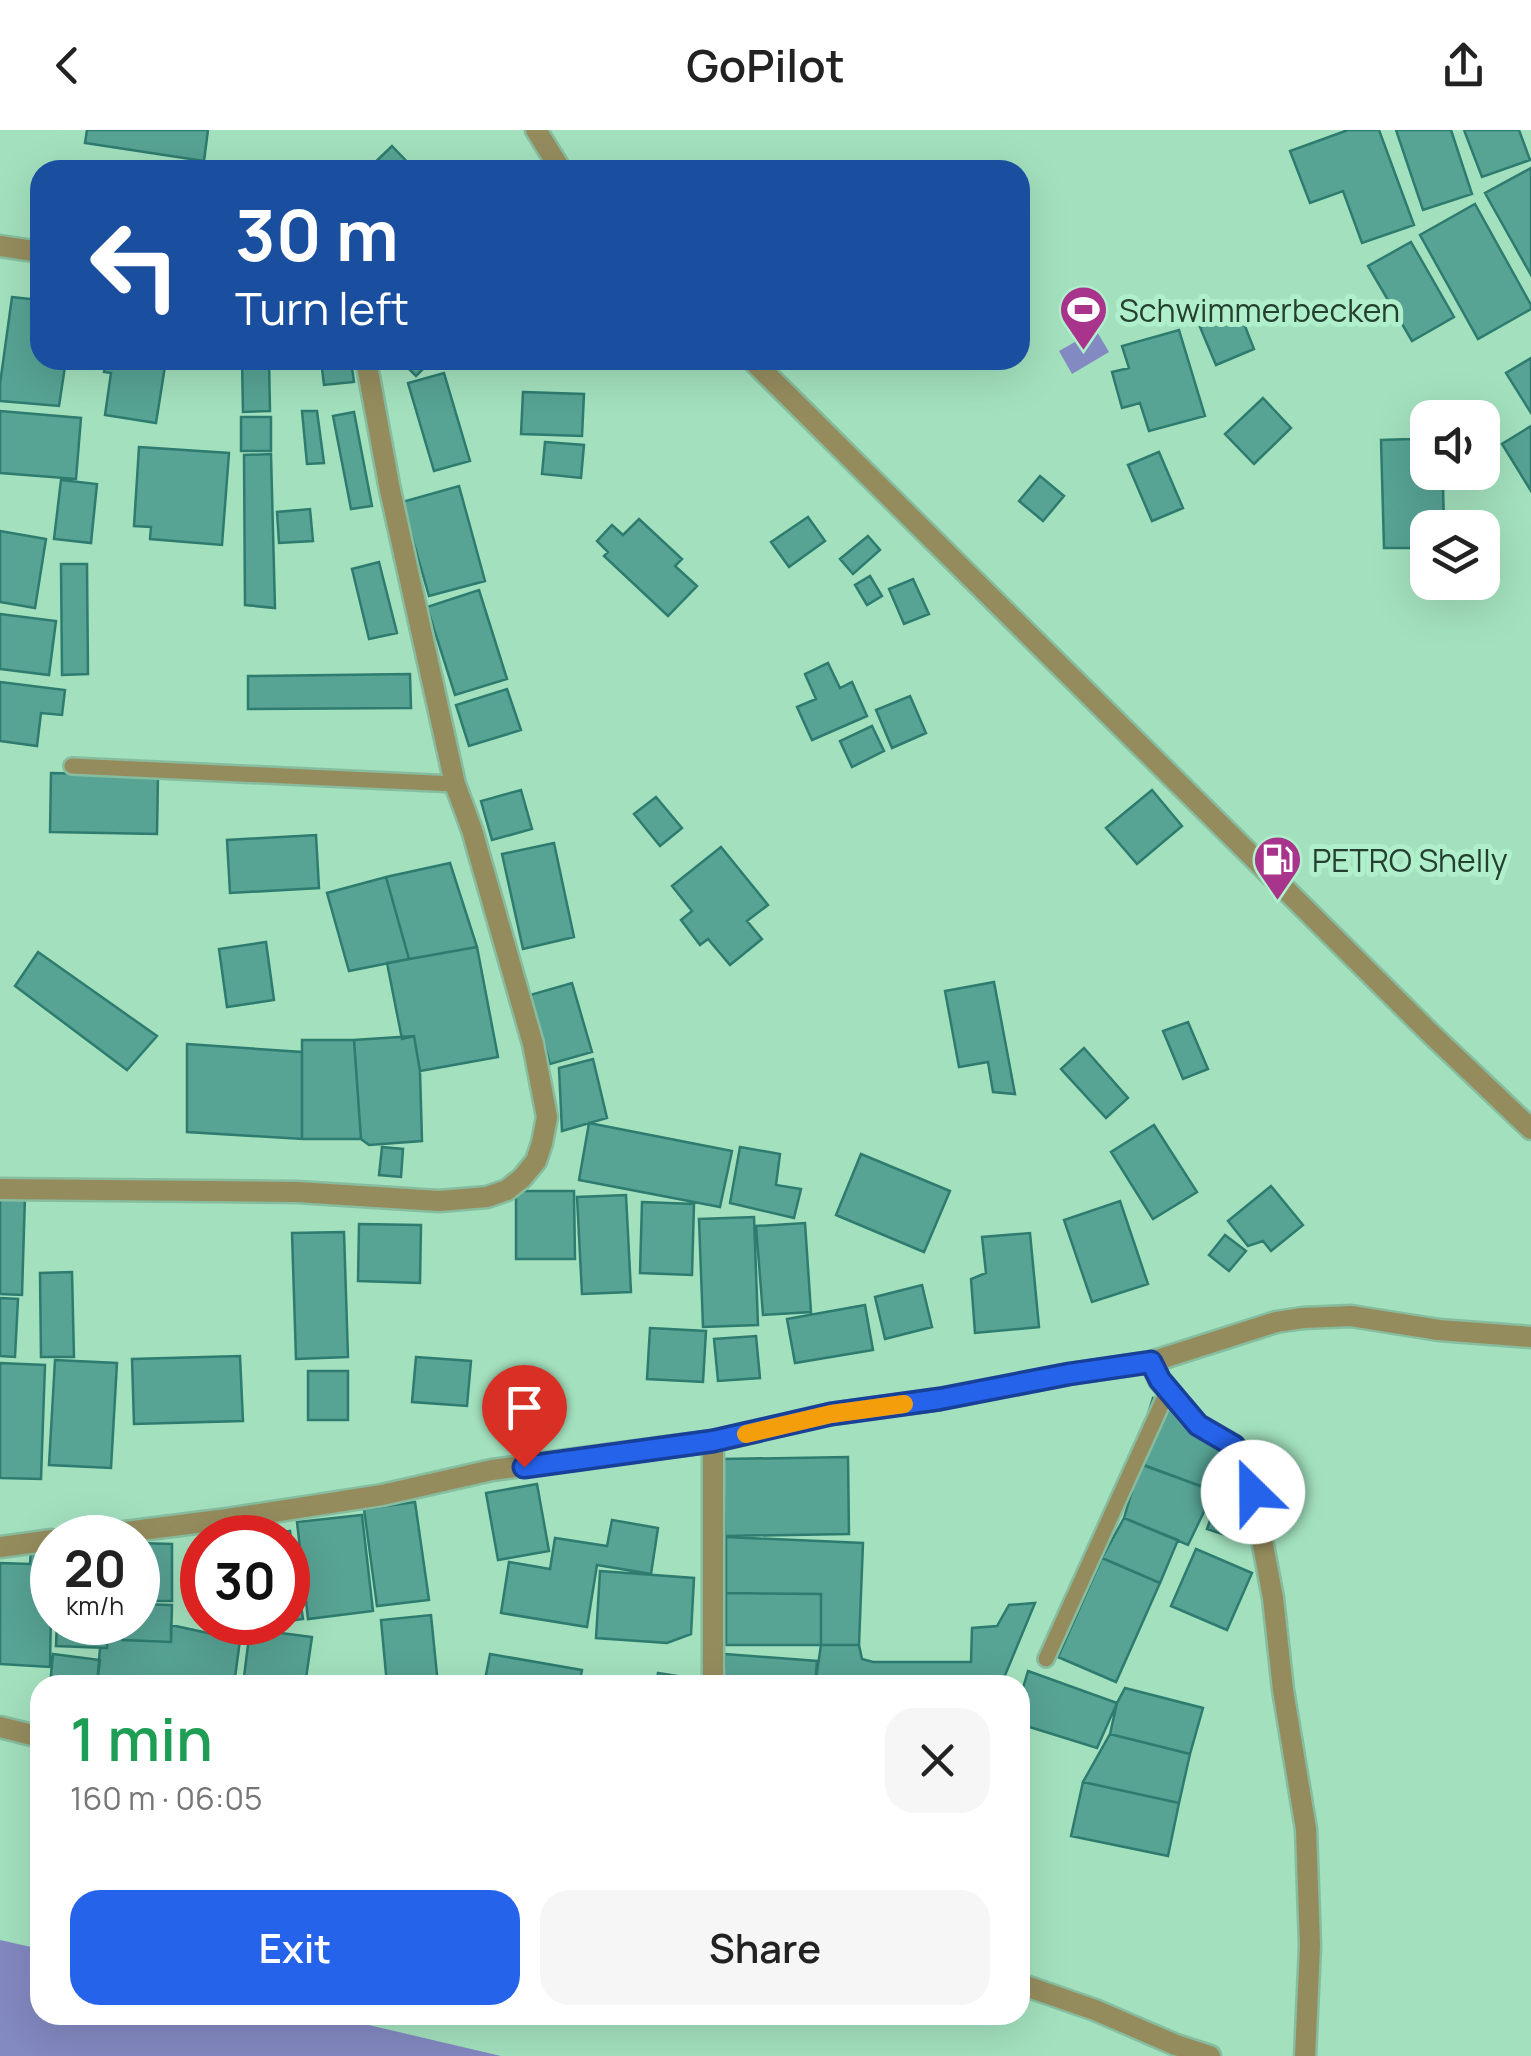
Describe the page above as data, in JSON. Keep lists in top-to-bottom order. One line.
{"places":{"sports":["Schwimmerbecken"],"fuel station":["PETRO Shelly"]},"page":{"header":"GoPilot","turn":["30 m","Turn left"],"speed":"20 km/h","limit":"30","heading":["1 min","160 m · 06:05"],"buttons":["Exit","Share"]}}
